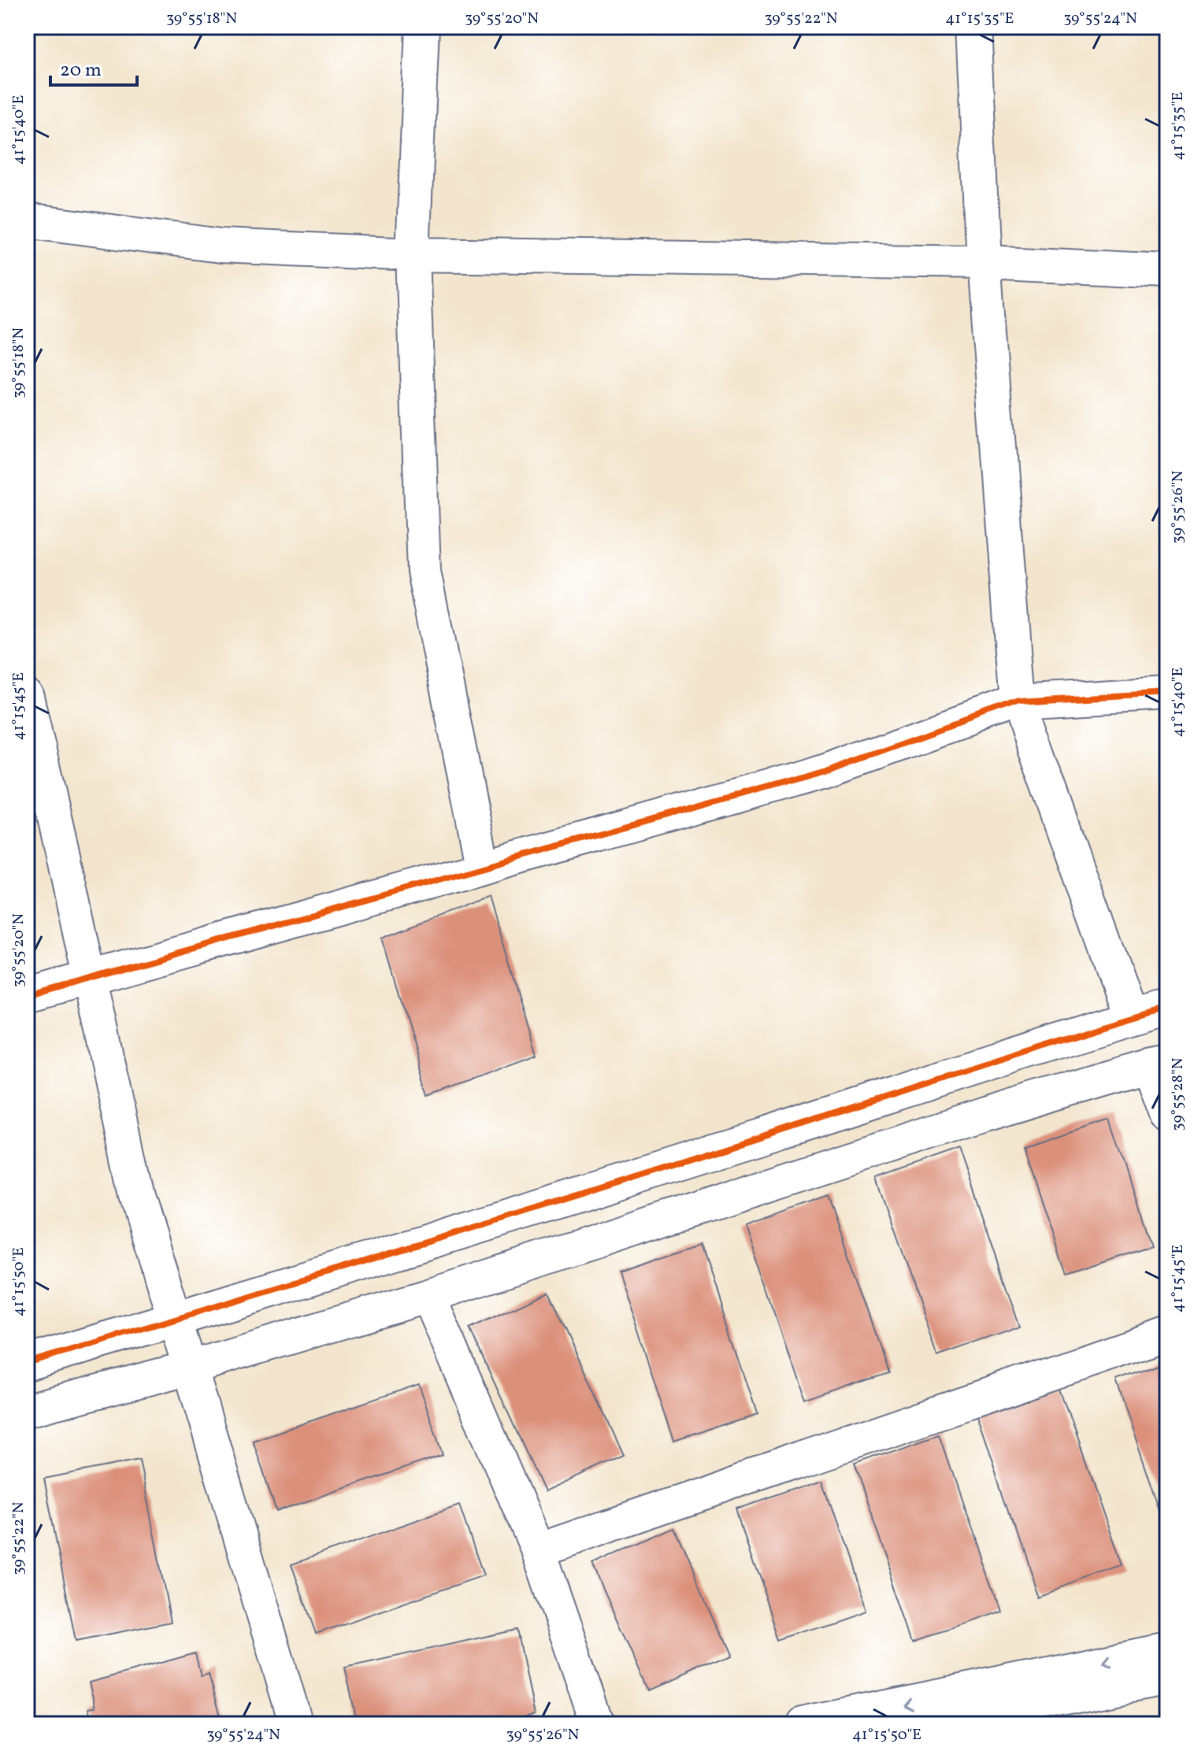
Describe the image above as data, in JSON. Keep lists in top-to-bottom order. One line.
{"scale_bar":"20 m","coordinates":["39°55'18\"N","39°55'20\"N","39°55'22\"N","41°15'35\"E","39°55'24\"N","41°15'40\"E","39°55'26\"N","41°15'45\"E","39°55'28\"N","41°15'50\"E"]}
